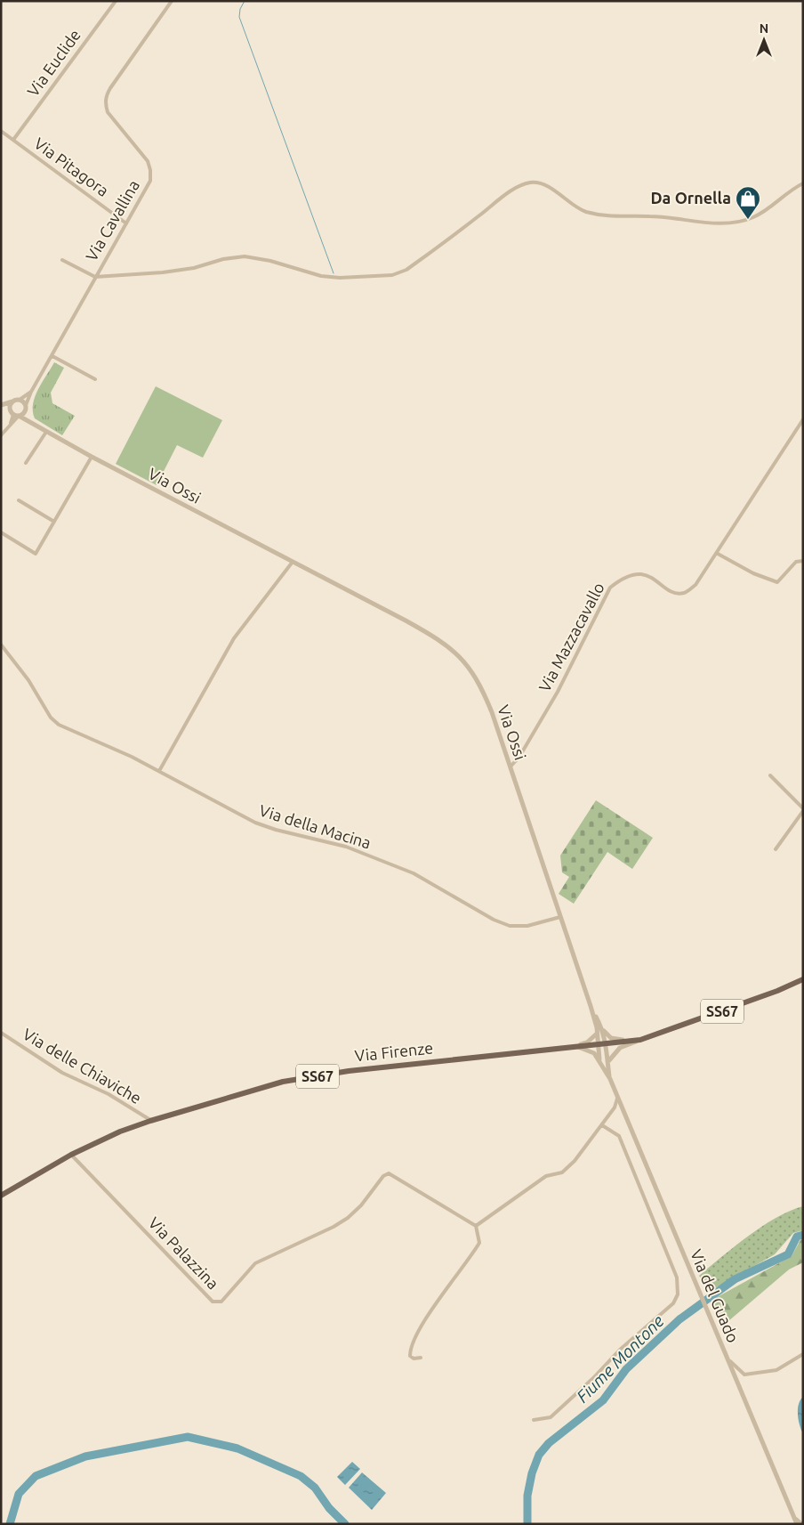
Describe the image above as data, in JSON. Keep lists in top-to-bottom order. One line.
{"streets":{"main road":["SS67","Via Firenze"],"street":["Via Euclide","Via Pitagora","Via Cavallina","Via Ossi","Via Mazzacavallo","Via della Macina","Via delle Chiaviche","Via Palazzina","Via del Guado"]},"crossings":[["Via Euclide","Via Pitagora"],["Via Pitagora","Via Cavallina"],["Via Cavallina","Via Ossi"],["Via Ossi","Via Mazzacavallo"],["Via Ossi","Via della Macina"],["Via Ossi","Via Firenze"],["Via Ossi","Via del Guado"],["Via Firenze","Via delle Chiaviche"],["Via Firenze","Via Palazzina"],["Via Firenze","Via del Guado"]],"water":["Fiume Montone"],"places":{"shop":["Da Ornella"]},"north":"top"}
